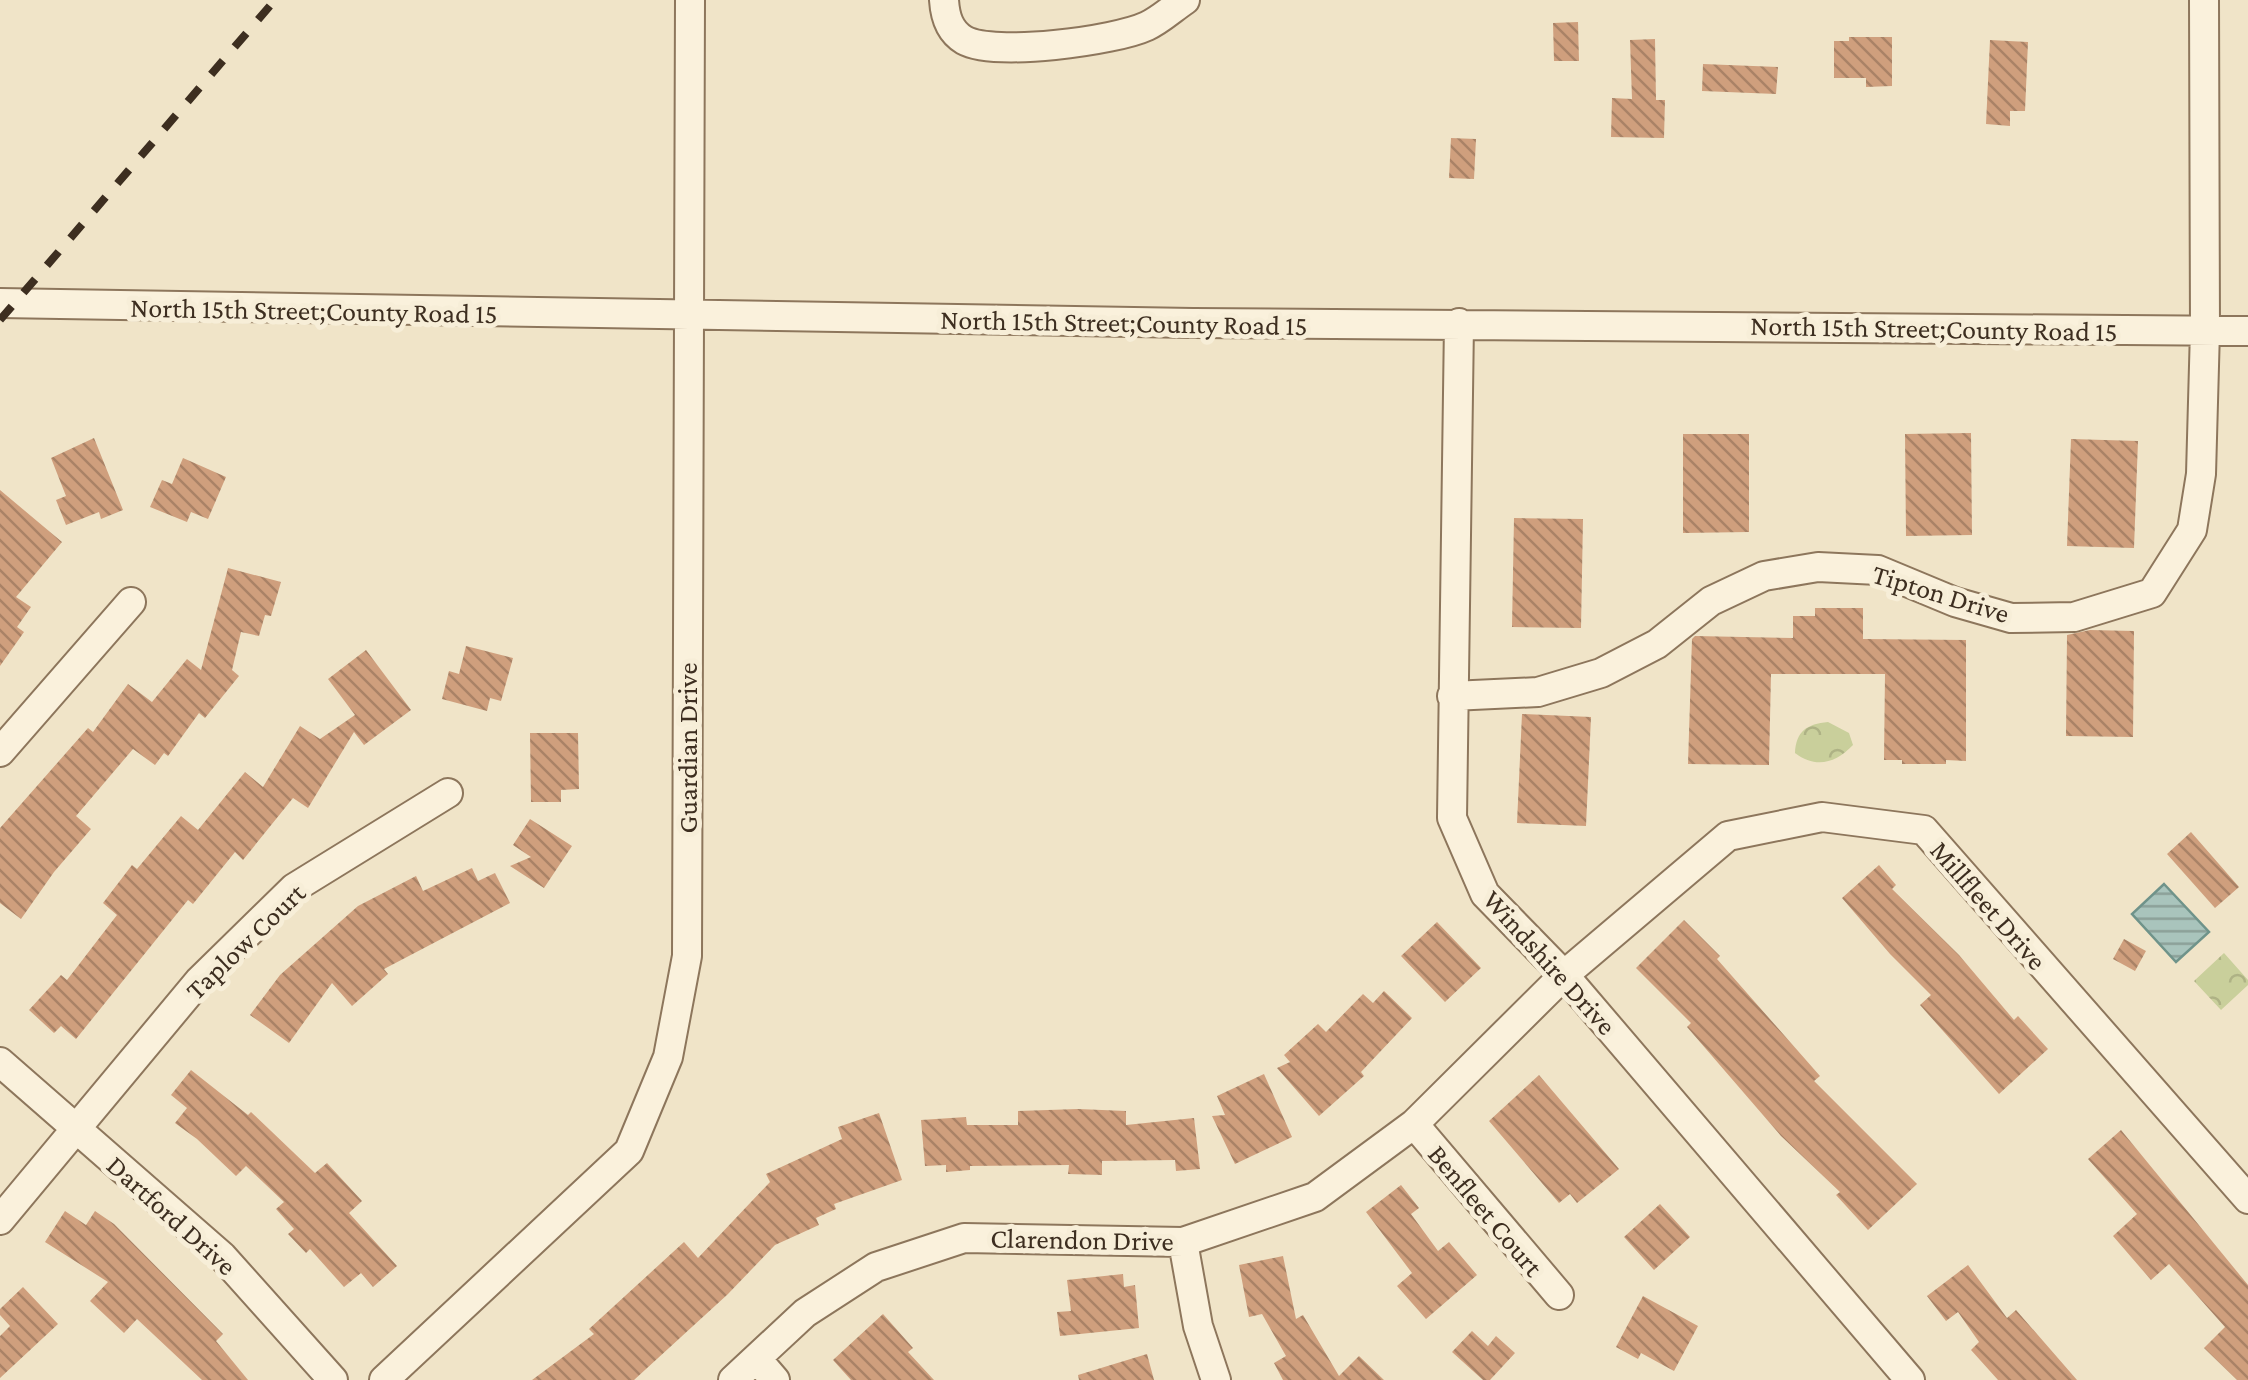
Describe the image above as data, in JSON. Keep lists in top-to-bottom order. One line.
{"streets":{"street":["North 15th Street;County Road 15","Tipton Drive","Guardian Drive","Millfleet Drive","Taplow Court","Windshire Drive","Benfleet Court","Dartford Drive","Clarendon Drive"]},"crossings":[["North 15th Street;County Road 15","Tipton Drive"],["North 15th Street;County Road 15","Guardian Drive"],["North 15th Street;County Road 15","Windshire Drive"],["Tipton Drive","Windshire Drive"],["Millfleet Drive","Windshire Drive"],["Millfleet Drive","Clarendon Drive"],["Taplow Court","Dartford Drive"],["Windshire Drive","Clarendon Drive"],["Benfleet Court","Clarendon Drive"]]}
